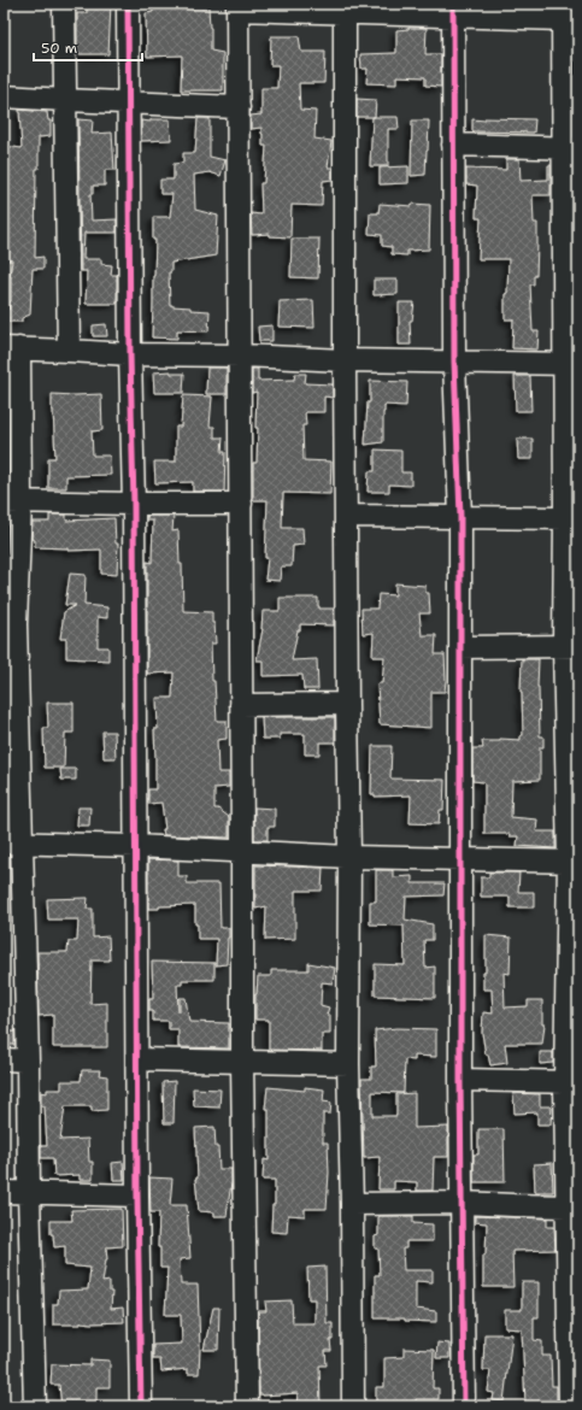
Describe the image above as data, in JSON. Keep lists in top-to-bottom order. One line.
{"scale_bar":"50 m"}
